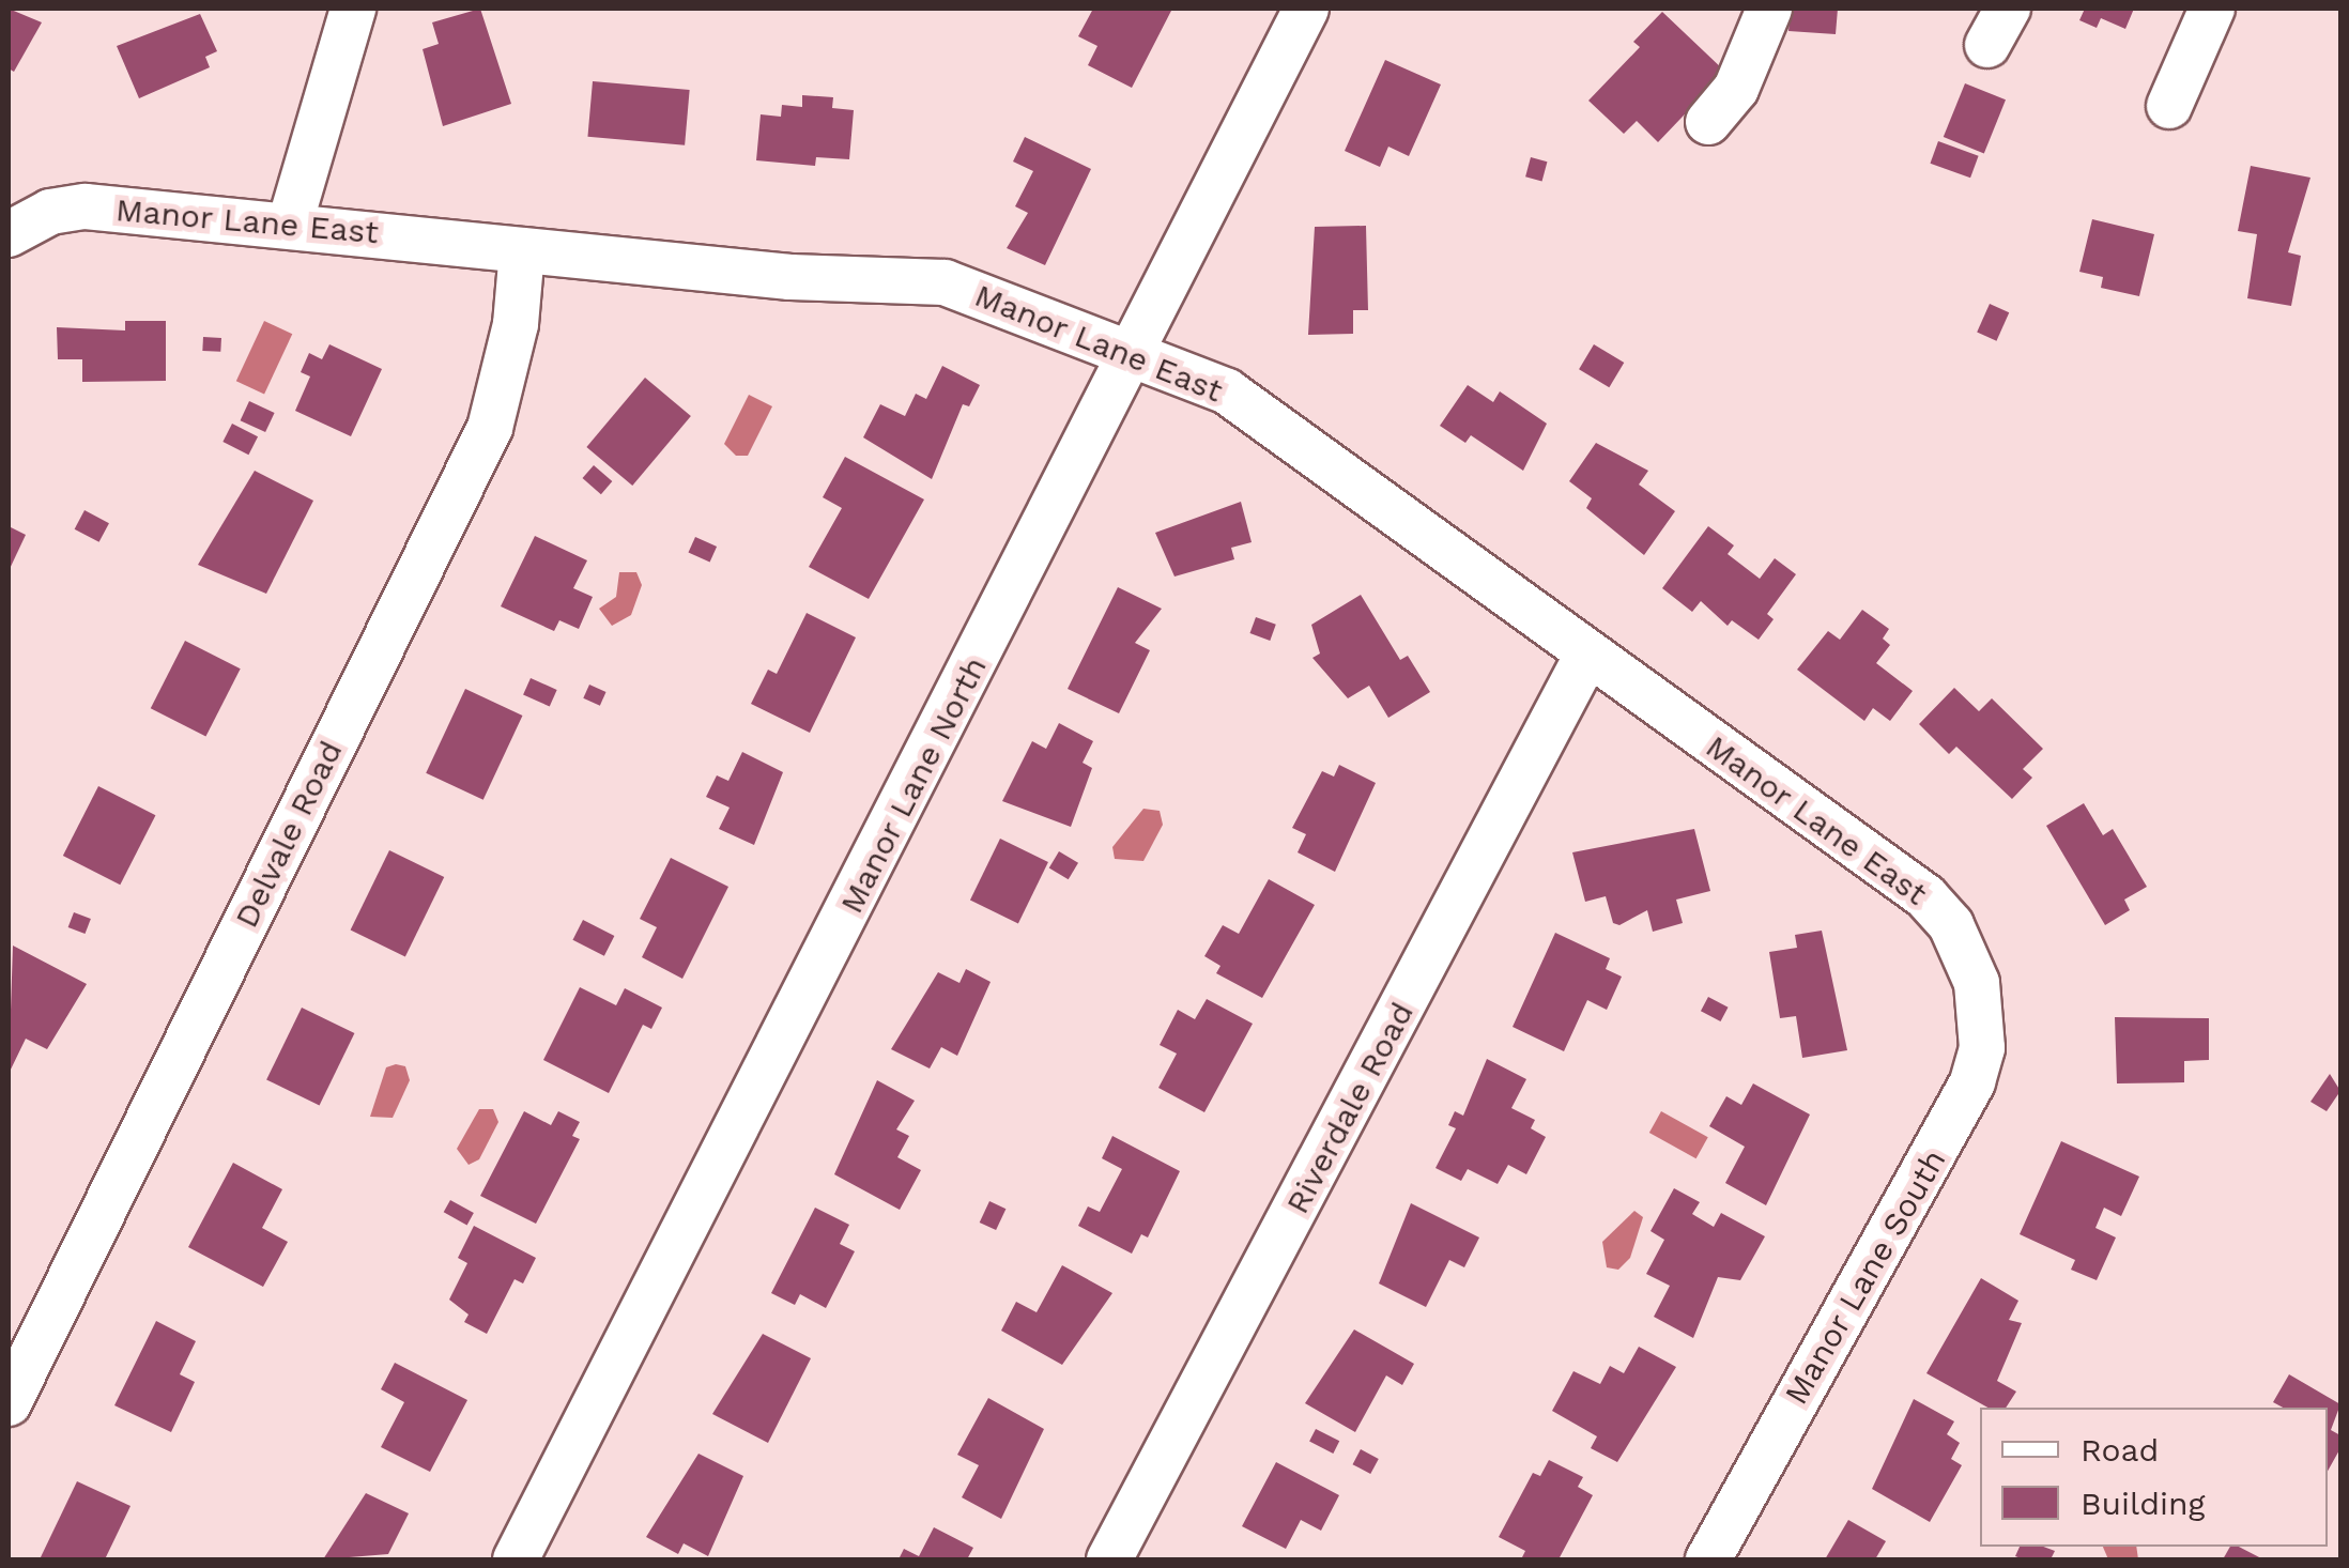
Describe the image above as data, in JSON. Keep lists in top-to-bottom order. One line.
{"streets":{"street":["Manor Lane East","Manor Lane North","Delvale Road","Riverdale Road","Manor Lane South"]},"crossings":[["Manor Lane East","Manor Lane North"],["Manor Lane East","Delvale Road"],["Manor Lane East","Riverdale Road"],["Manor Lane East","Manor Lane South"]],"legend":["Road","Building"]}
